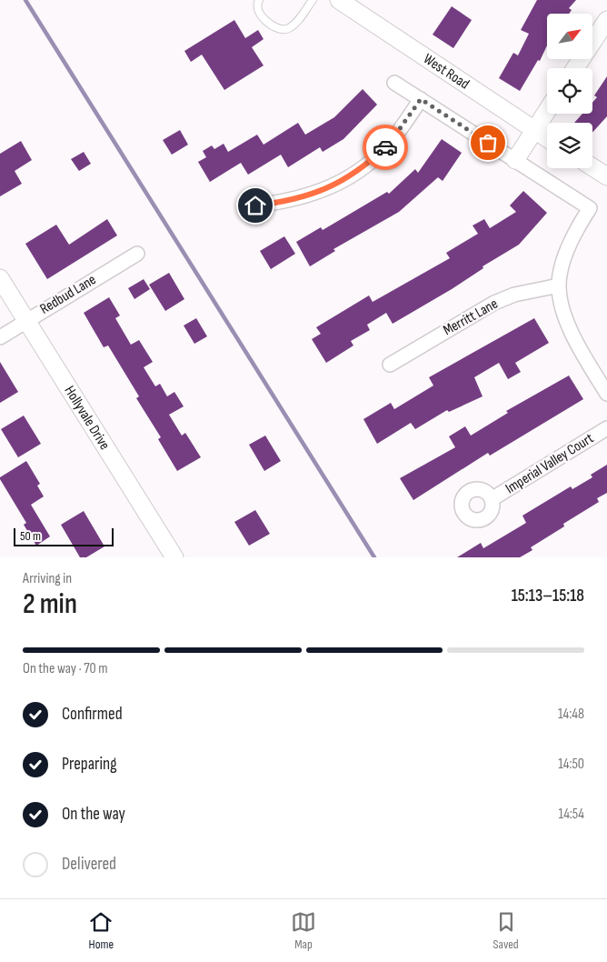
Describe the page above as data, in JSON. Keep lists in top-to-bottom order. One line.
{"streets":{"street":["West Road","Redbud Lane","Merritt Lane","Hollyvale Drive","Imperial Valley Court"]},"crossings":[["Redbud Lane","Hollyvale Drive"]],"scale_bar":"50 m","north":"top right","page":{"scale":"50 m","heading":["2 min","Arriving in","15:13–15:18"],"bar":"On the way · 70 m","list":[["Confirmed","14:48"],["Preparing","14:50"],["On the way","14:54"],"Delivered"],"tabs":["Home","Map","Saved"]}}
